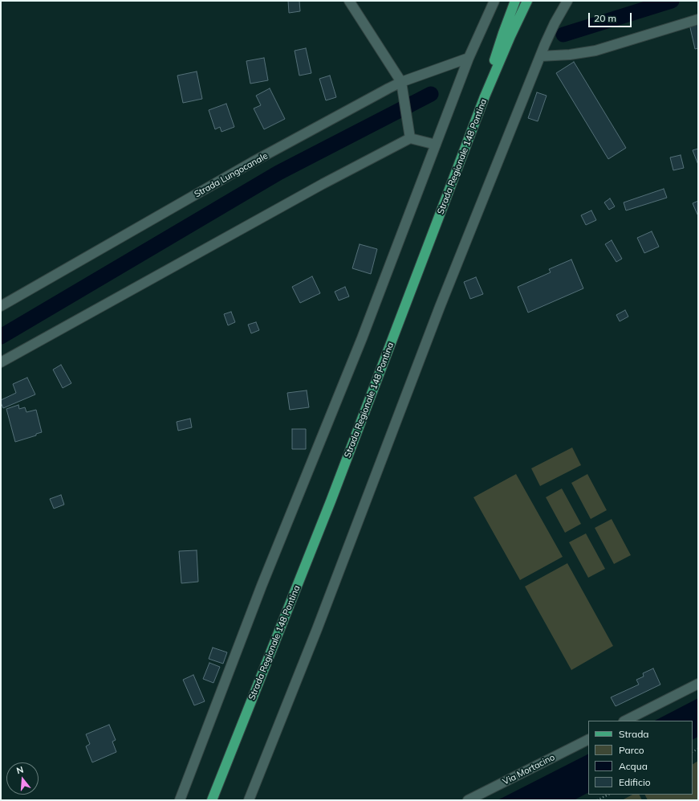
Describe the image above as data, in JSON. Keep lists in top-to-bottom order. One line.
{"streets":{"main road":["Strada Regionale 148 Pontina"],"street":["Strada Lungocanale","Via Mortacino"]},"legend":["Strada","Parco","Acqua","Edificio"],"scale_bar":"20 m","north":"top"}
